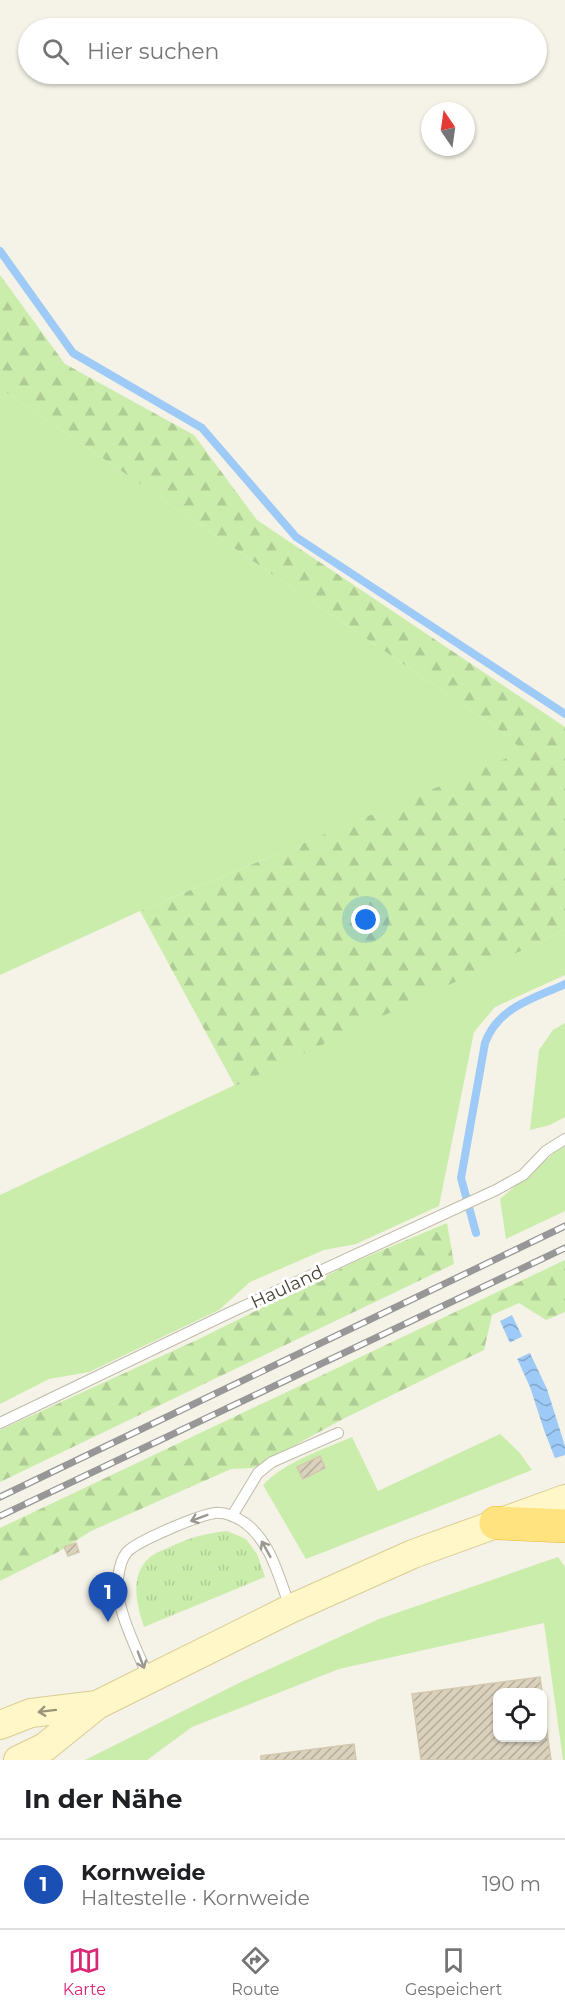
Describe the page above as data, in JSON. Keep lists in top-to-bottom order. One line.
{"streets":{"lane":["Hauland"]},"north":"top","page":{"search":"Hier suchen","pins":"1","heading":"In der Nähe","list":[{"mark":"1","name":"Kornweide","note":"Haltestelle · Kornweide","value":"190 m"}],"nav":["Karte","Route","Gespeichert"]}}
